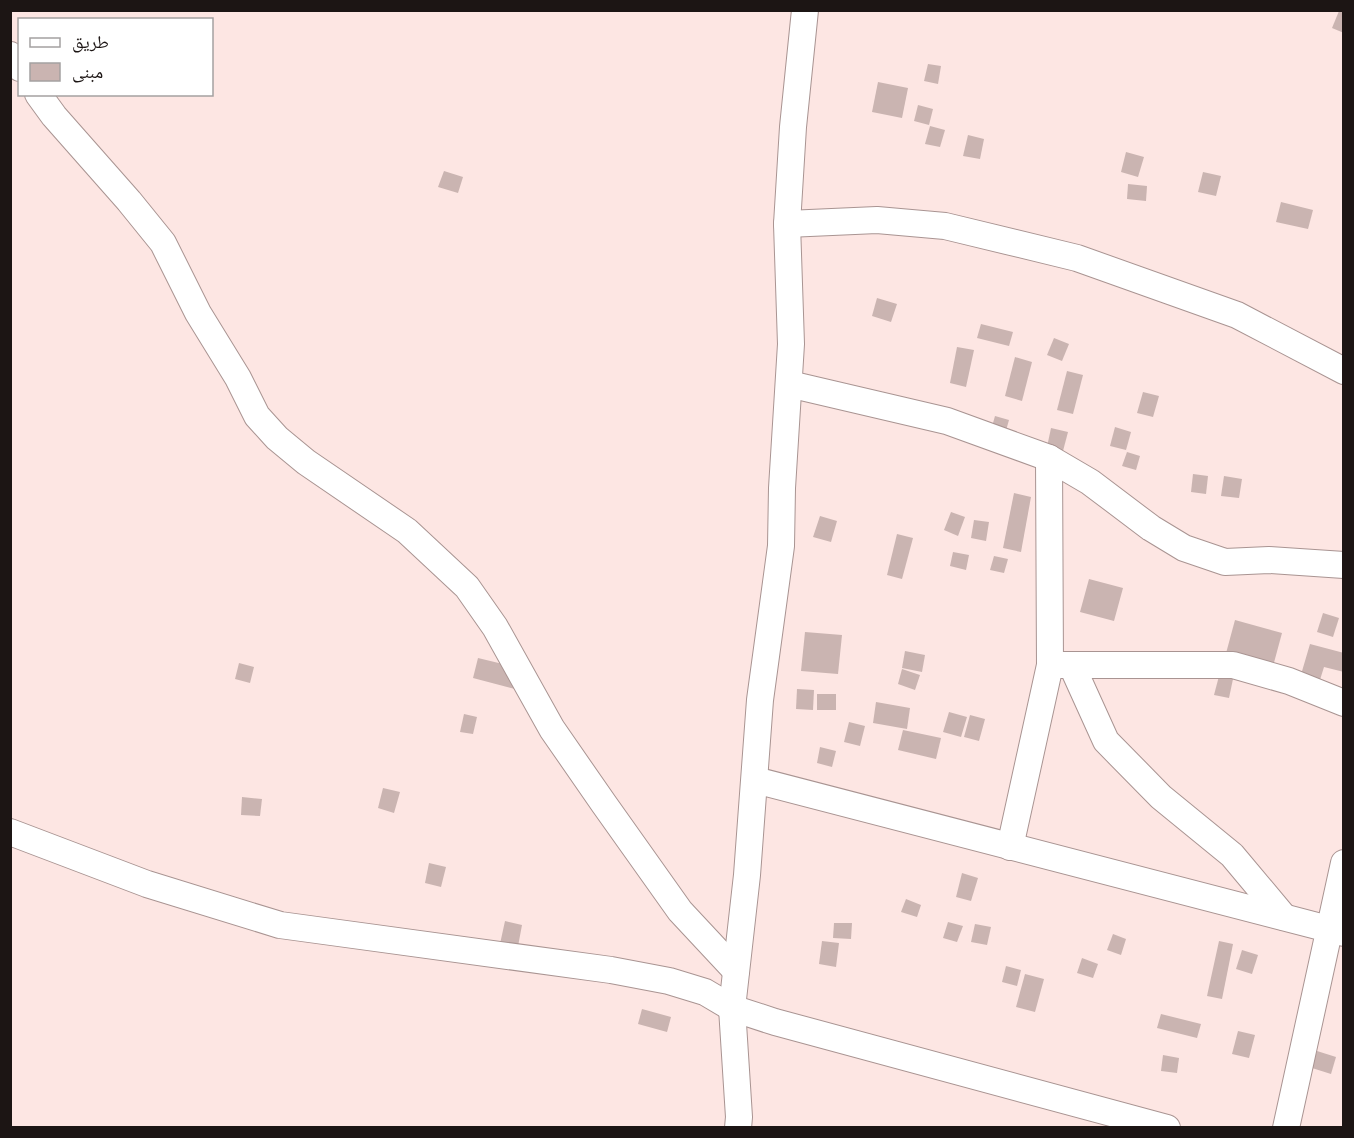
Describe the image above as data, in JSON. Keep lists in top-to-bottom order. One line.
{"legend":["طريق","مبنى"]}
